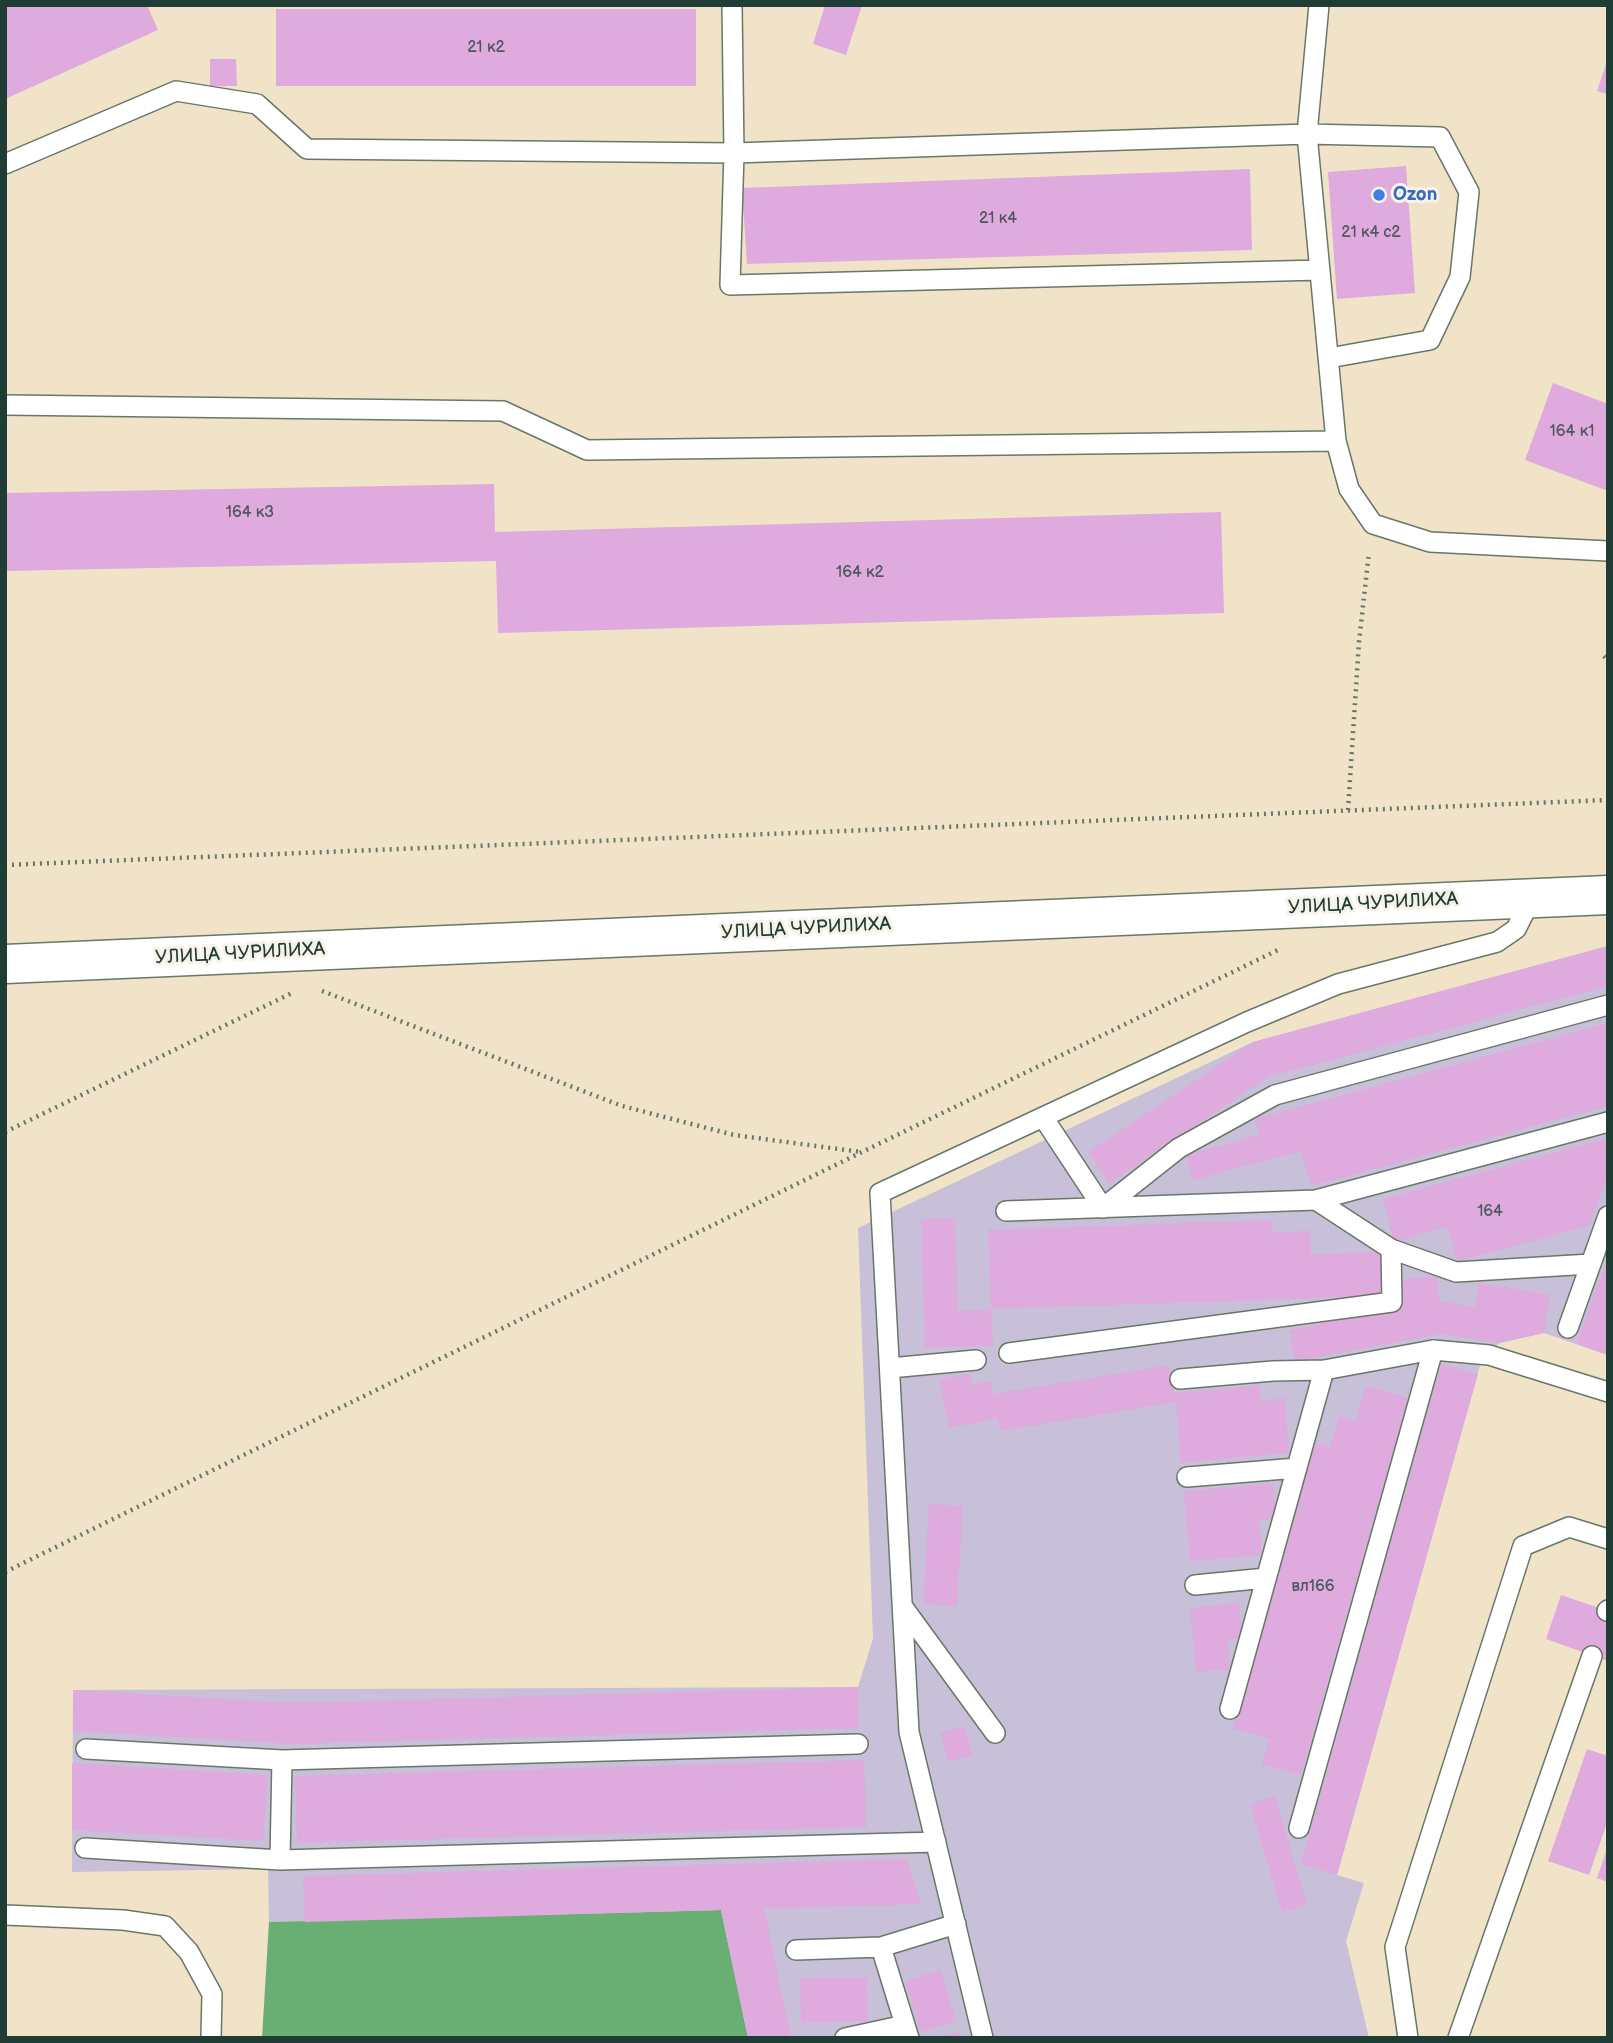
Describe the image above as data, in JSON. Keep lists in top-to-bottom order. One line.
{"streets":{"street":["УЛИЦА ЧУРИЛИХА"]},"places":["Ozon"],"house_numbers":["21 к2","21 к4","21 к4 с2","164 к1","164 к3","164 к2","164","вл166"]}
